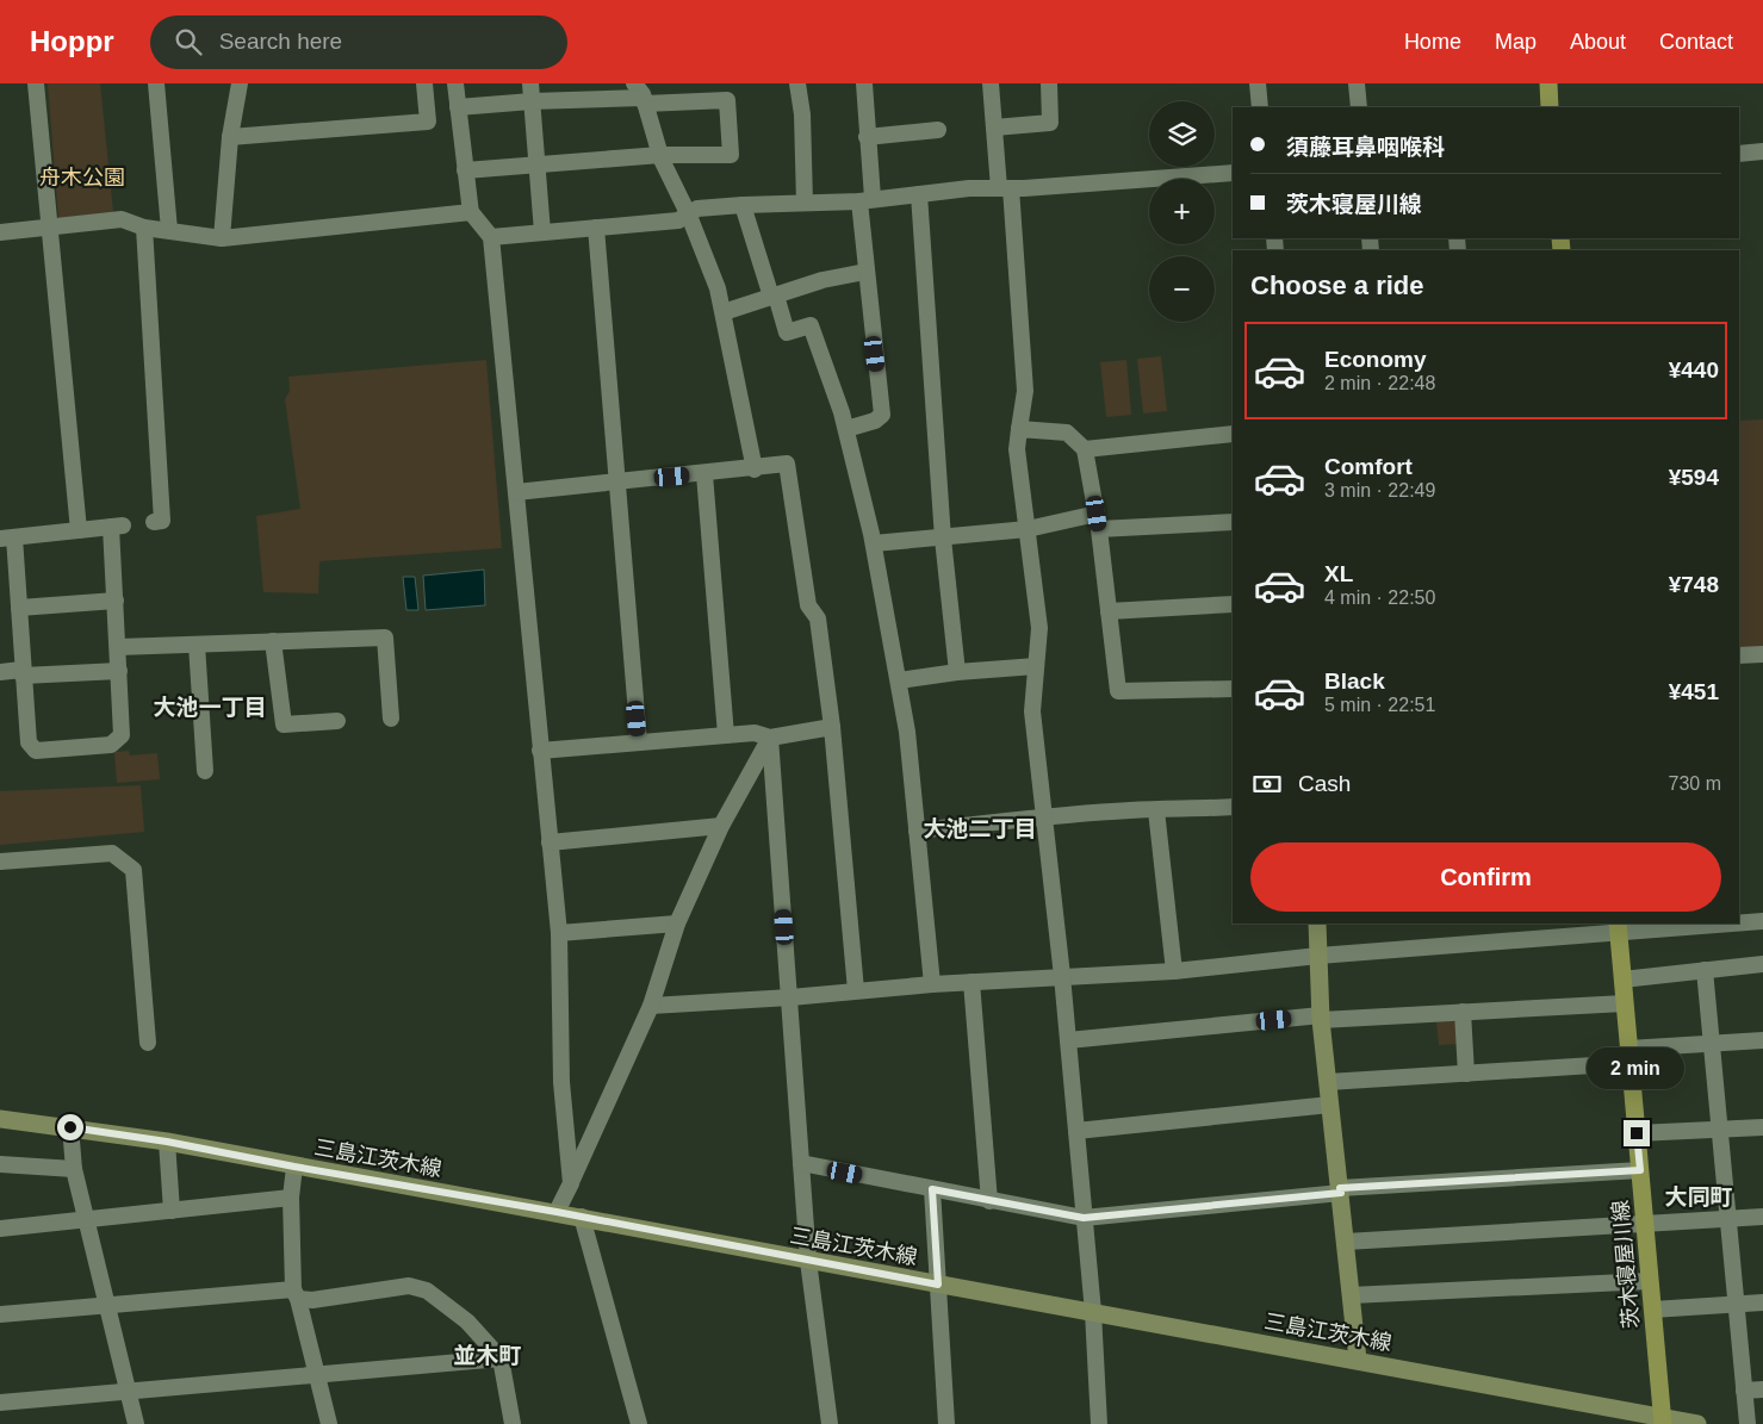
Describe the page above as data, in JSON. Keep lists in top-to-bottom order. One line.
{"streets":{"main road":["三島江茨木線","茨木寝屋川線"]},"crossings":[["三島江茨木線","茨木寝屋川線"]],"districts":["大池一丁目","大池二丁目","大同町","並木町"],"parks":["舟木公園"],"page":{"header":"Hoppr","search":"Search here","nav":["Home","Map","About","Contact"],"map_buttons":["+","−"],"banner":["須藤耳鼻咽喉科","茨木寝屋川線"],"heading":"Choose a ride","list":[{"name":"Economy","note":"2 min · 22:48","value":"¥440"},{"name":"Comfort","note":"3 min · 22:49","value":"¥594"},{"name":"XL","note":"4 min · 22:50","value":"¥748"},{"name":"Black","note":"5 min · 22:51","value":"¥451"}],"pay":["Cash","730 m"],"buttons":"Confirm","bubble":"2 min"}}
